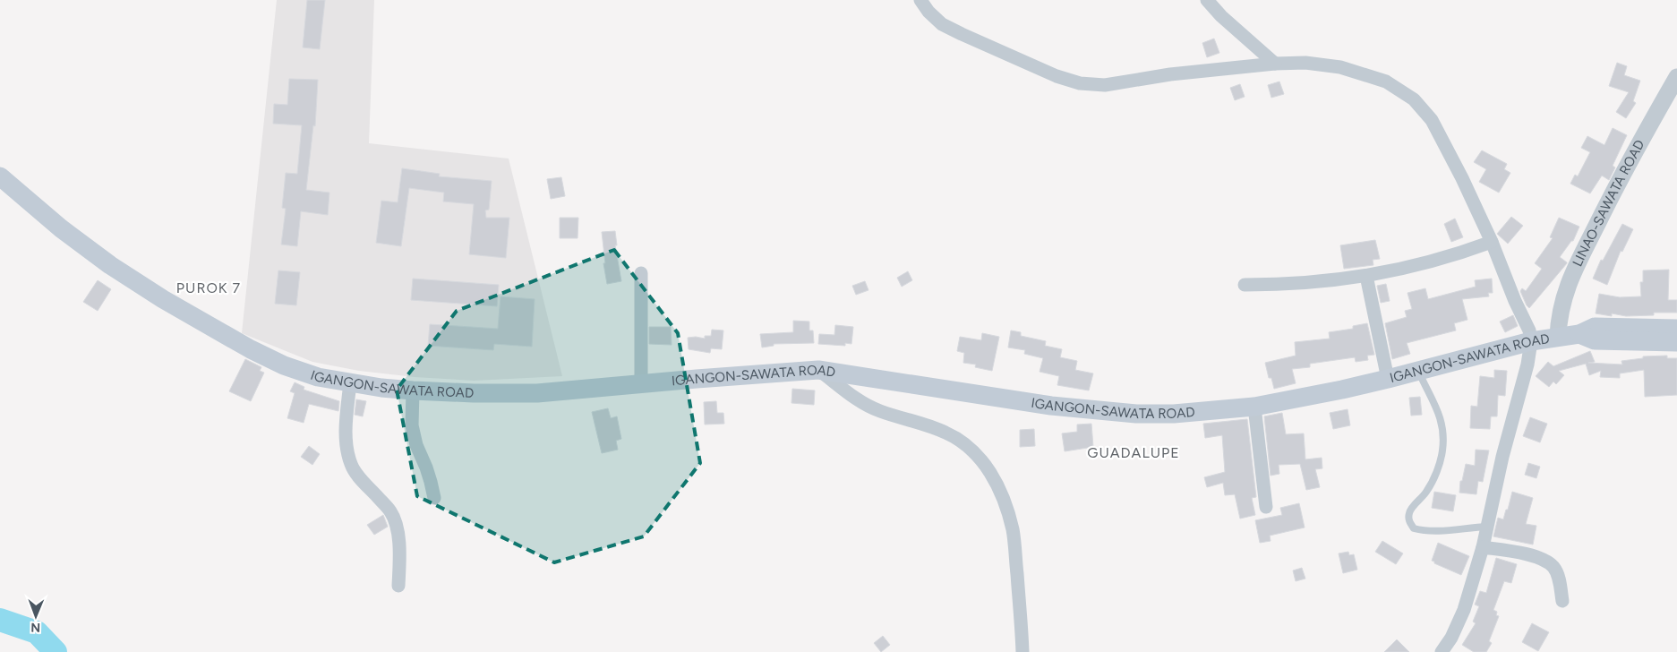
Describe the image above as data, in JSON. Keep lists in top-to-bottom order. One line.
{"streets":{"main road":["IGANGON-SAWATA ROAD"],"street":["LINAO-SAWATA ROAD"]},"crossings":[["LINAO-SAWATA ROAD","IGANGON-SAWATA ROAD"]],"districts":["PUROK 7","GUADALUPE"],"north":"bottom"}
